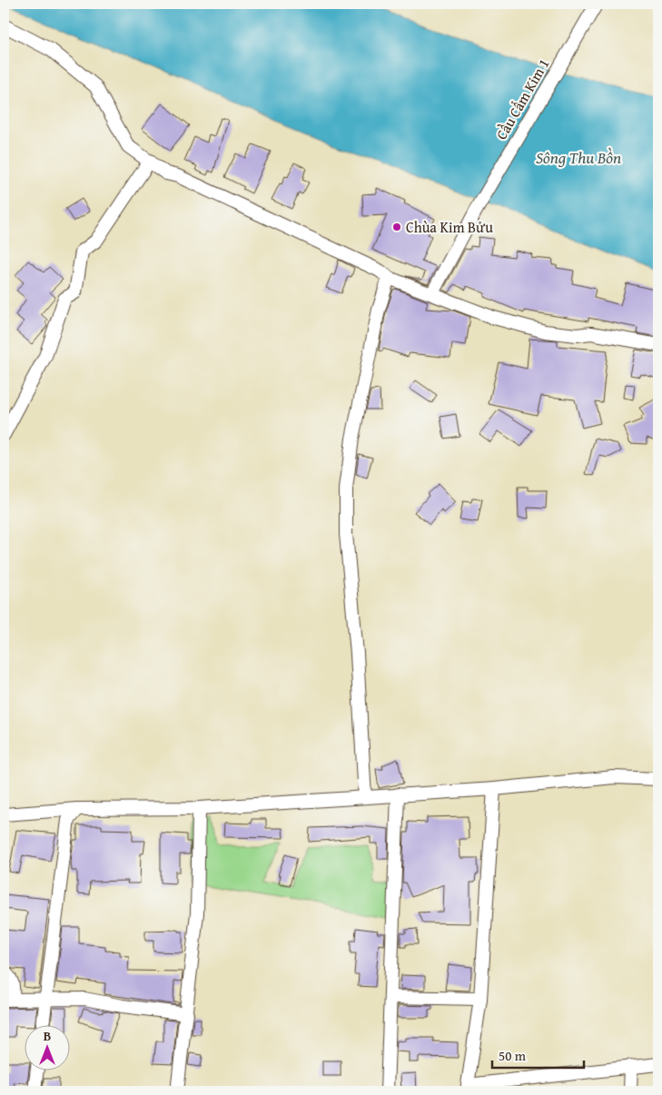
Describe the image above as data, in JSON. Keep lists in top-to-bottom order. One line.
{"streets":{"street":["Cầu Cẩm Kim 1"]},"water":["Sông Thu Bồn"],"places":["Chùa Kim Bửu"],"scale_bar":"50 m","north":"top"}
